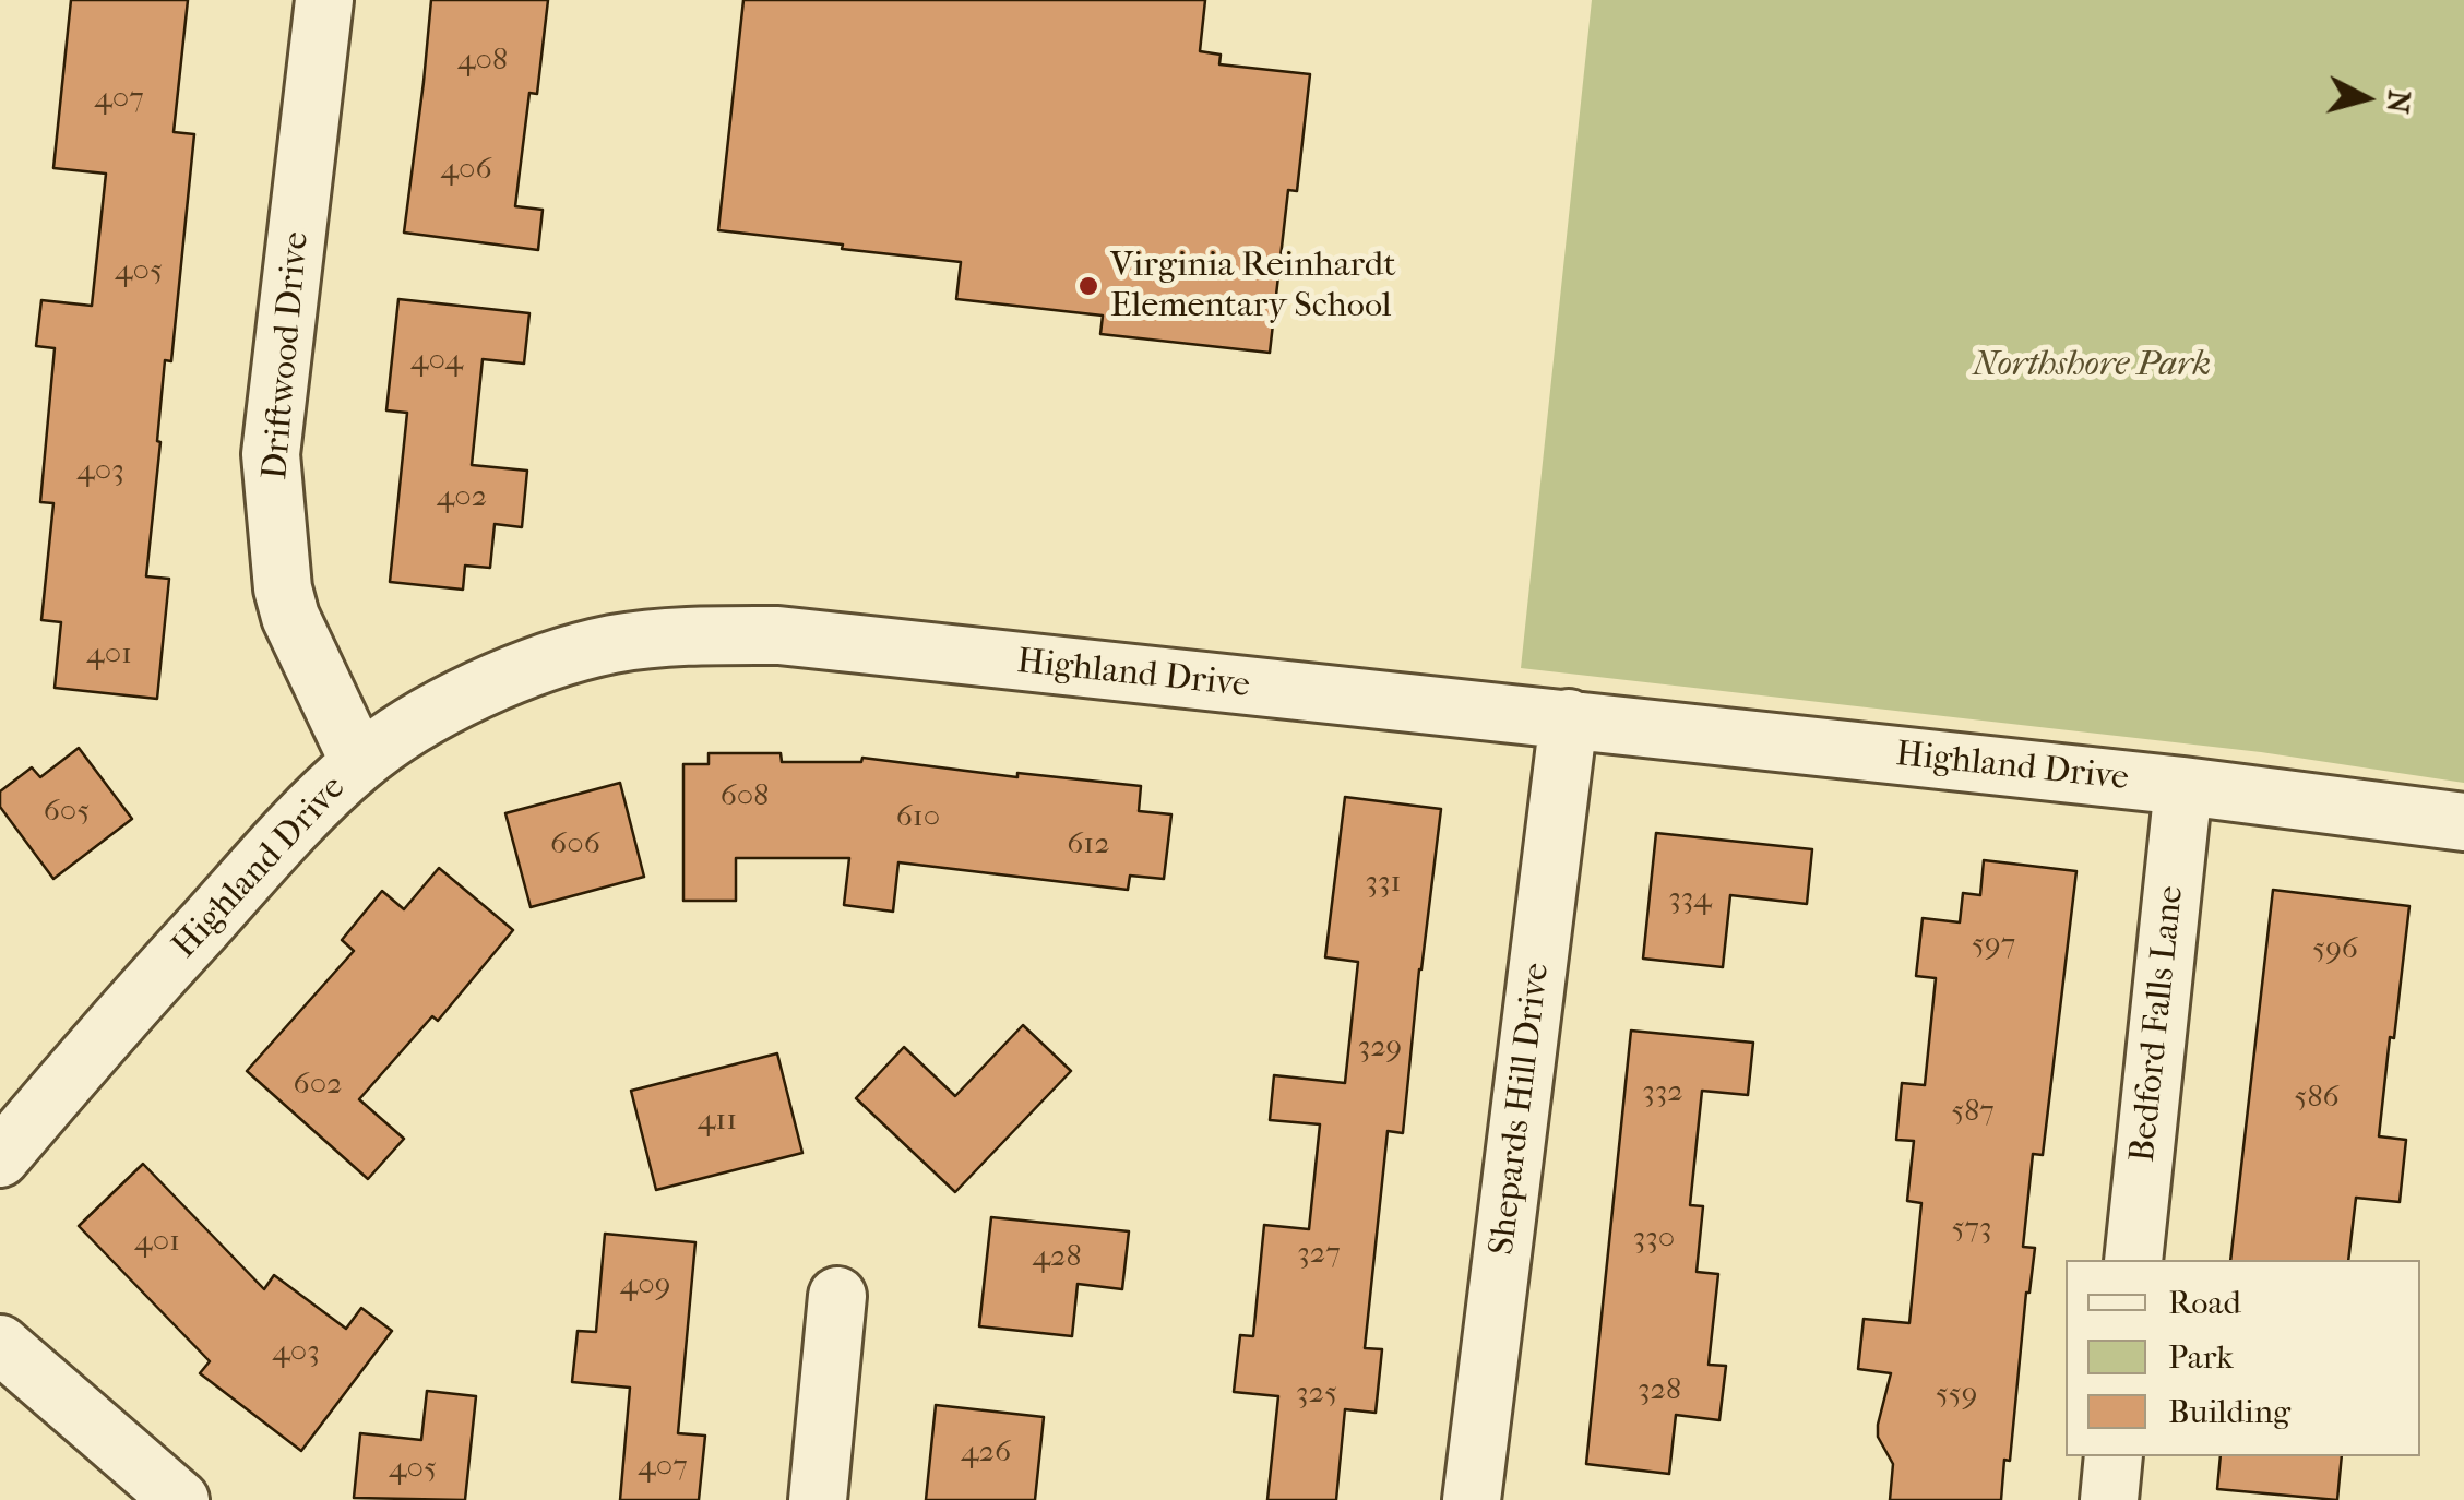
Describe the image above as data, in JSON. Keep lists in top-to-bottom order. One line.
{"streets":{"street":["Driftwood Drive","Highland Drive","Bedford Falls Lane","Shepards Hill Drive"]},"crossings":[["Driftwood Drive","Highland Drive"],["Highland Drive","Bedford Falls Lane"],["Highland Drive","Shepards Hill Drive"]],"parks":["Northshore Park"],"places":["Virginia Reinhardt Elementary School"],"house_numbers":["408","407","406","405","404","403","402","401","608","605","610","606","612","331","334","597","596","329","602","332","586","587","411","573","330","401","327","428","409","403","328","325","559","426","407","405"],"legend":["Road","Park","Building"],"north":"right"}
